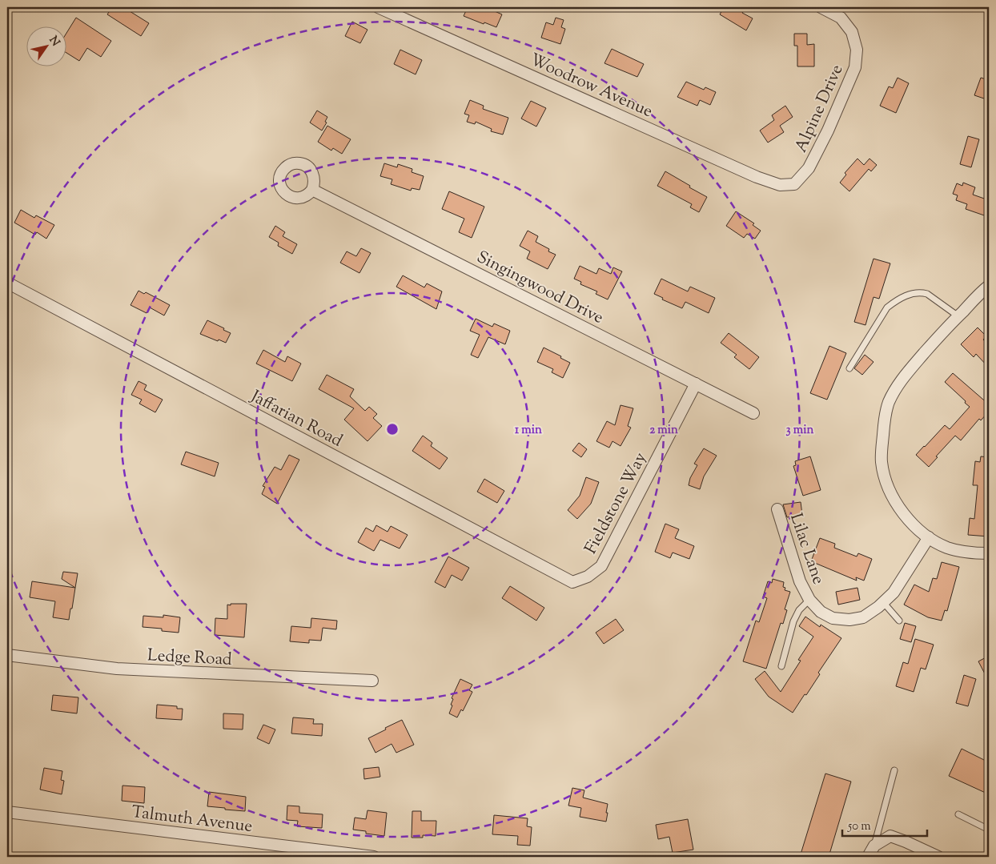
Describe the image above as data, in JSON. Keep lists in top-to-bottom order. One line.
{"streets":{"street":["Woodrow Avenue","Alpine Drive","Singingwood Drive","Jaffarian Road","Fieldstone Way","Lilac Lane","Ledge Road","Talmuth Avenue"]},"crossings":[["Woodrow Avenue","Alpine Drive"],["Singingwood Drive","Fieldstone Way"],["Jaffarian Road","Fieldstone Way"]],"scale_bar":"50 m","north":"top right","rings":["1 min","2 min","3 min"]}
